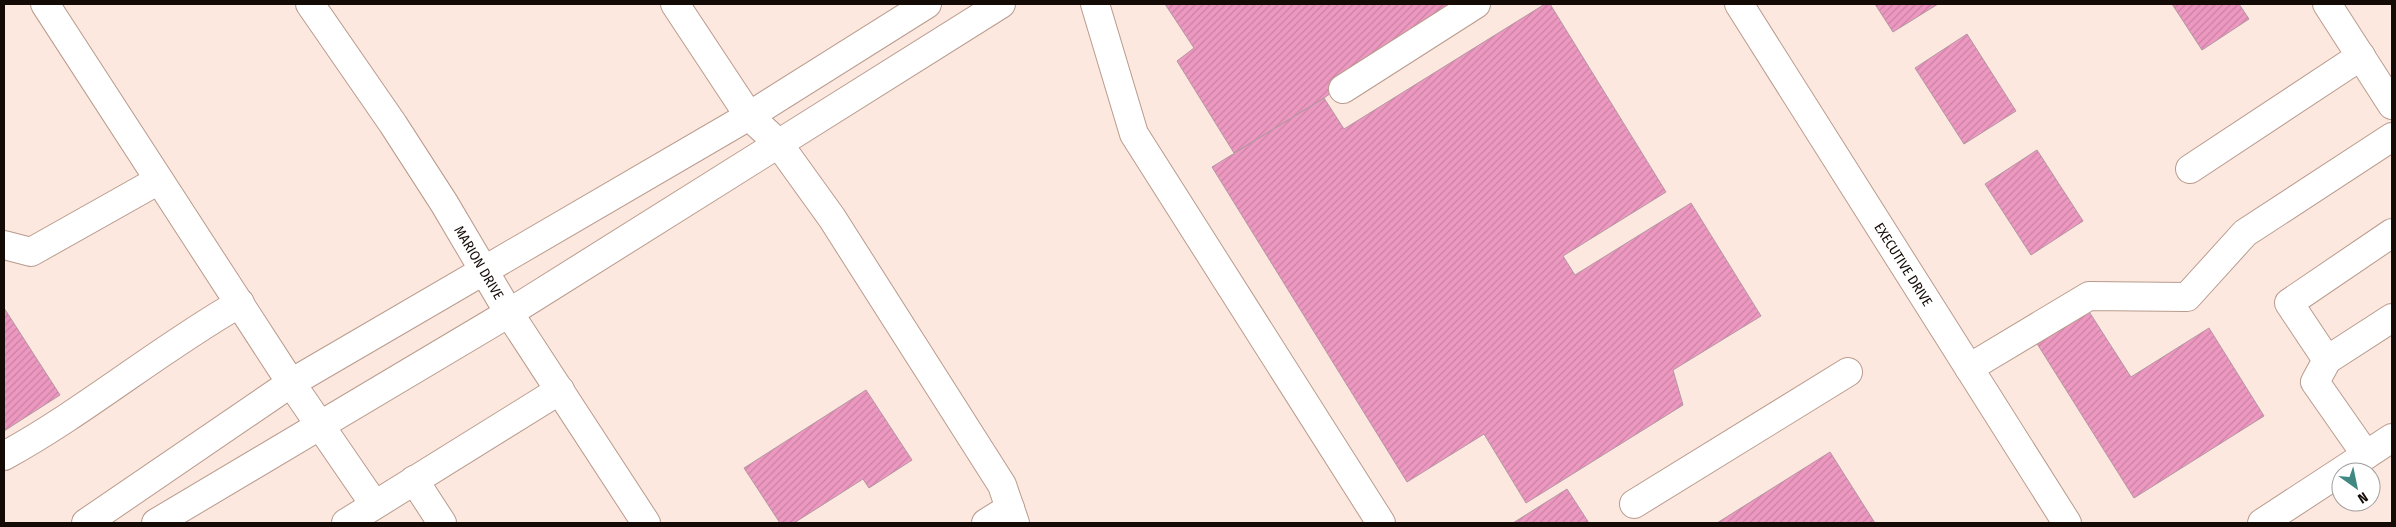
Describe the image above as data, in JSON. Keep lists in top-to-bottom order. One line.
{"streets":{"street":["MARION DRIVE","EXECUTIVE DRIVE"]},"north":"bottom right"}
